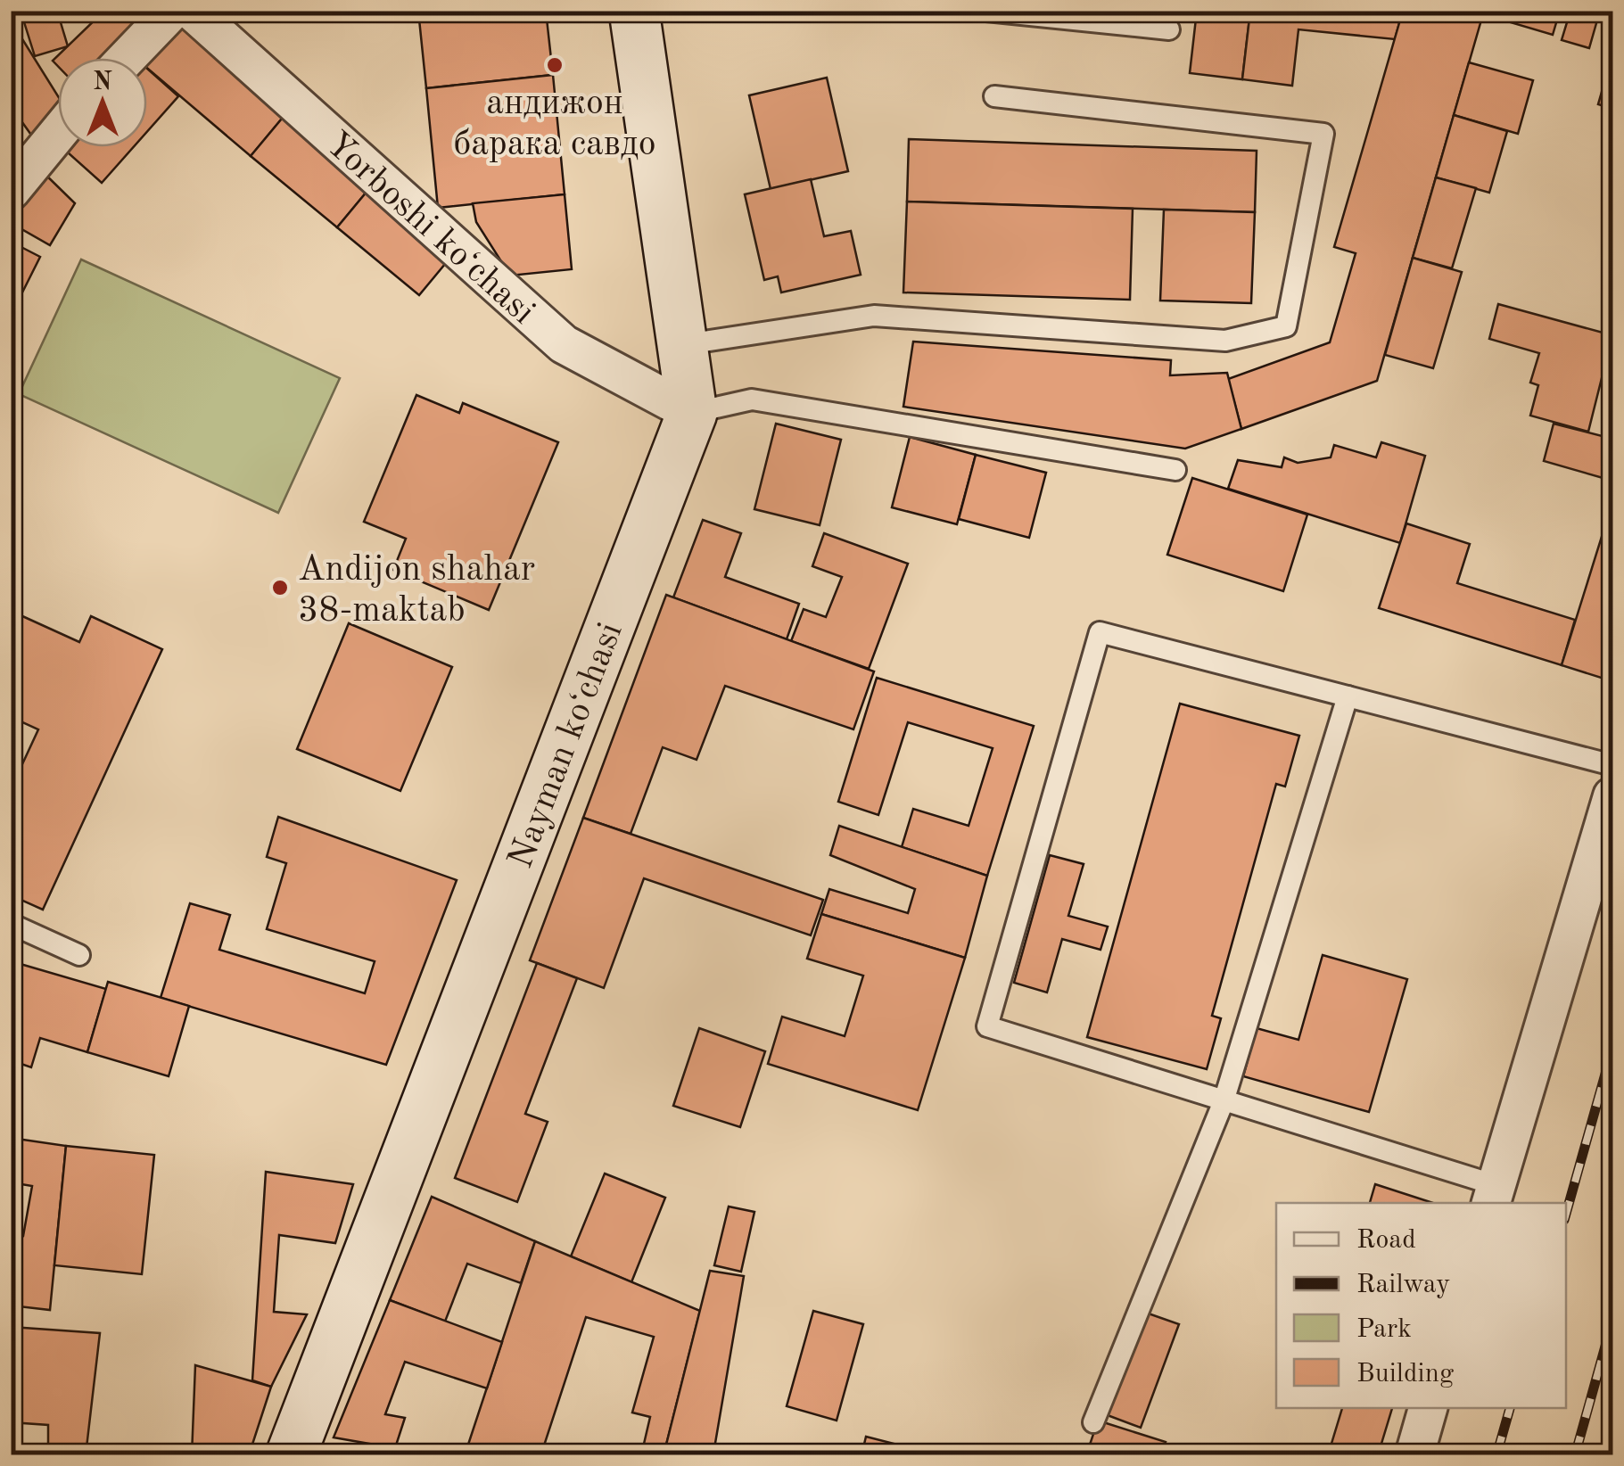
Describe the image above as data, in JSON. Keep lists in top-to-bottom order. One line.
{"streets":{"main road":["Nayman koʻchasi"],"street":["Yorboshi koʻchasi"]},"crossings":[["Yorboshi koʻchasi","Nayman koʻchasi"]],"places":["андижон барака савдо","Andijon shahar 38-maktab"],"legend":["Road","Railway","Park","Building"],"north":"top"}
